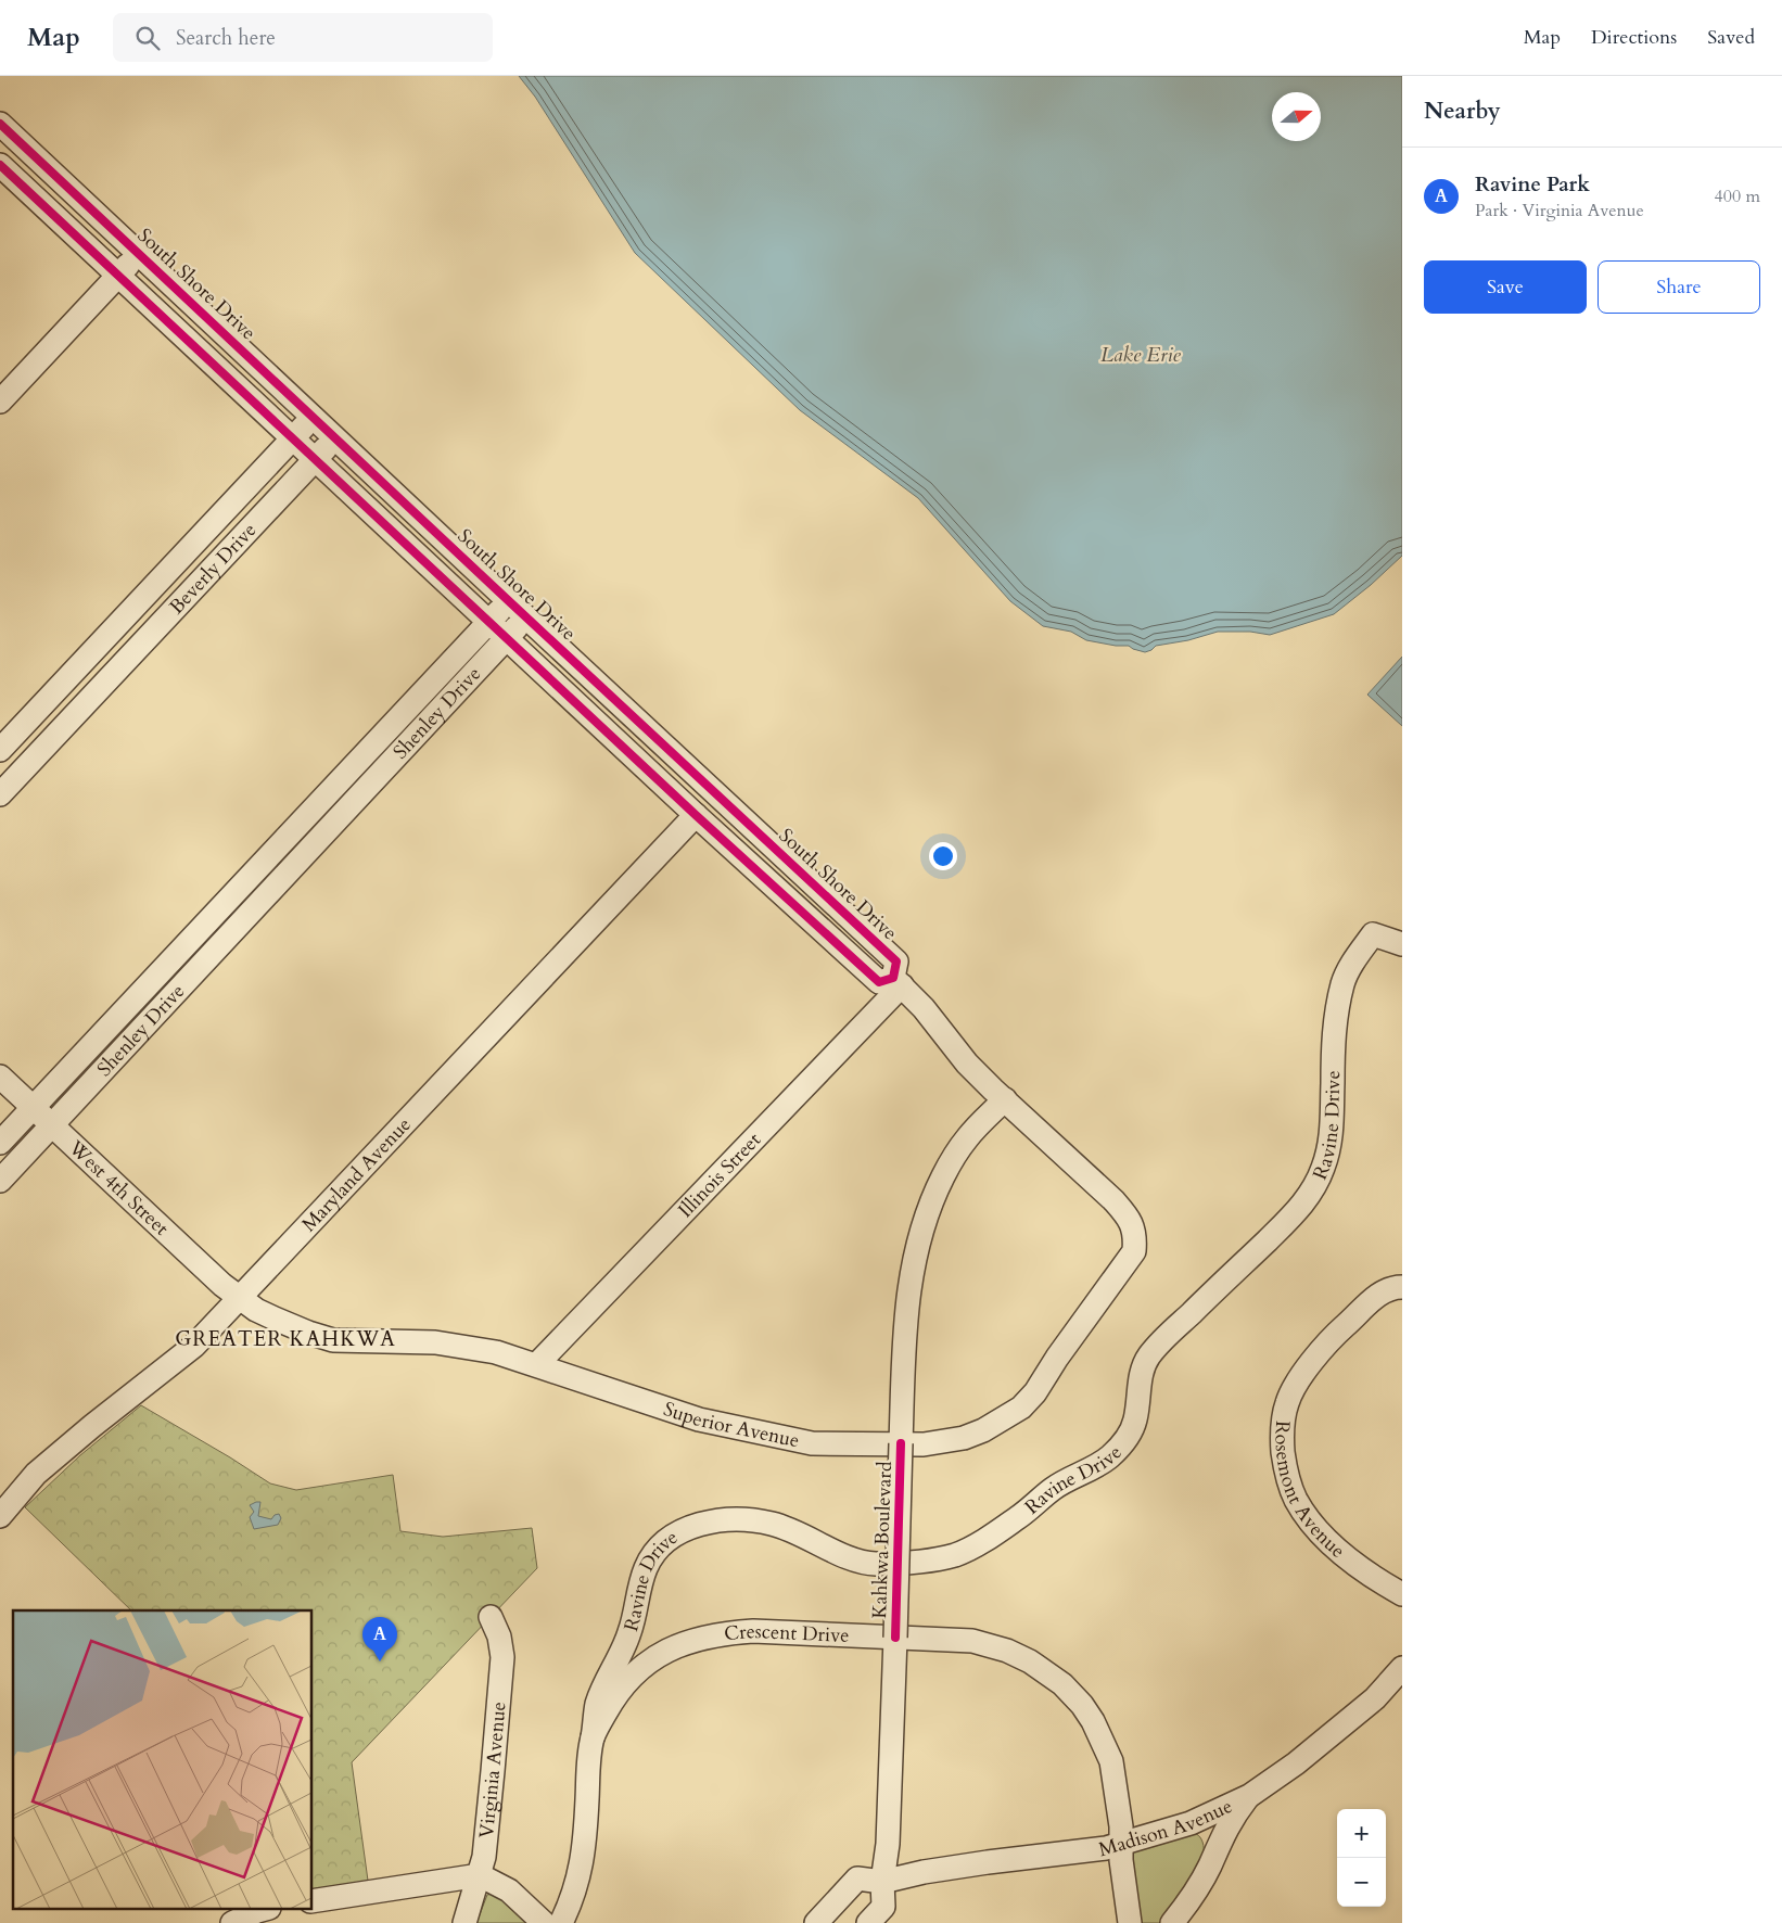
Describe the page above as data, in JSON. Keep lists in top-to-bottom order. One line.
{"streets":{"street":["South Shore Drive","Beverly Drive","Shenley Drive","Ravine Drive","Maryland Avenue","Illinois Street","West 4th Street","Superior Avenue","Rosemont Avenue","Kahkwa Boulevard","Crescent Drive","Virginia Avenue","Madison Avenue"]},"crossings":[["South Shore Drive","Beverly Drive"],["South Shore Drive","Shenley Drive"],["South Shore Drive","Illinois Street"],["South Shore Drive","Superior Avenue"],["South Shore Drive","Kahkwa Boulevard"],["Shenley Drive","West 4th Street"],["Ravine Drive","Crescent Drive"],["Maryland Avenue","West 4th Street"],["Maryland Avenue","Superior Avenue"],["Illinois Street","Superior Avenue"],["West 4th Street","Superior Avenue"],["Superior Avenue","Kahkwa Boulevard"],["Kahkwa Boulevard","Crescent Drive"],["Kahkwa Boulevard","Madison Avenue"],["Crescent Drive","Madison Avenue"]],"districts":["GREATER KAHKWA"],"water":["Lake Erie"],"north":"right","page":{"header":"Map","search":"Search here","nav":["Map","Directions","Saved"],"heading":"Nearby","list":[{"mark":"A","name":"Ravine Park","note":"Park · Virginia Avenue","value":"400 m"}],"buttons":["Save","Share"],"pins":"A","map_buttons":["+","−"]}}
